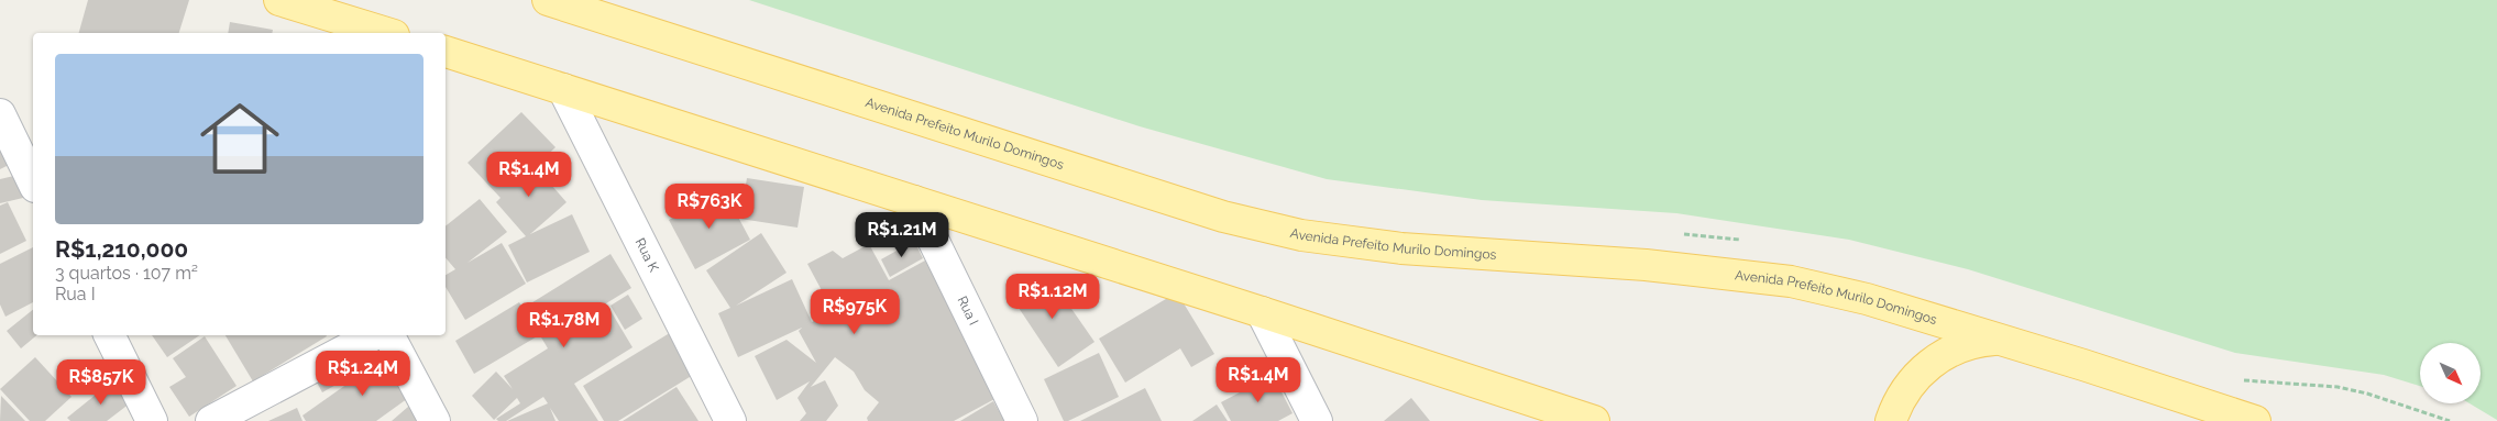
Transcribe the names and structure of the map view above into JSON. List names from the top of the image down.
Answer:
{
  "streets": {
    "main road": ["Avenida Prefeito Murilo Domingos"],
    "street": ["Rua K", "Rua I"]
  },
  "north": "bottom right",
  "page": {
    "list": [
      {
        "name": "R$1,210,000",
        "note": "3 quartos · 107 m² · Rua I"
      }
    ],
    "price": [
      "R$1.4M",
      "R$763K",
      "R$1.21M",
      "R$1.12M",
      "R$975K",
      "R$1.78M",
      "R$1.24M",
      "R$1.4M",
      "R$857K"
    ]
  }
}
